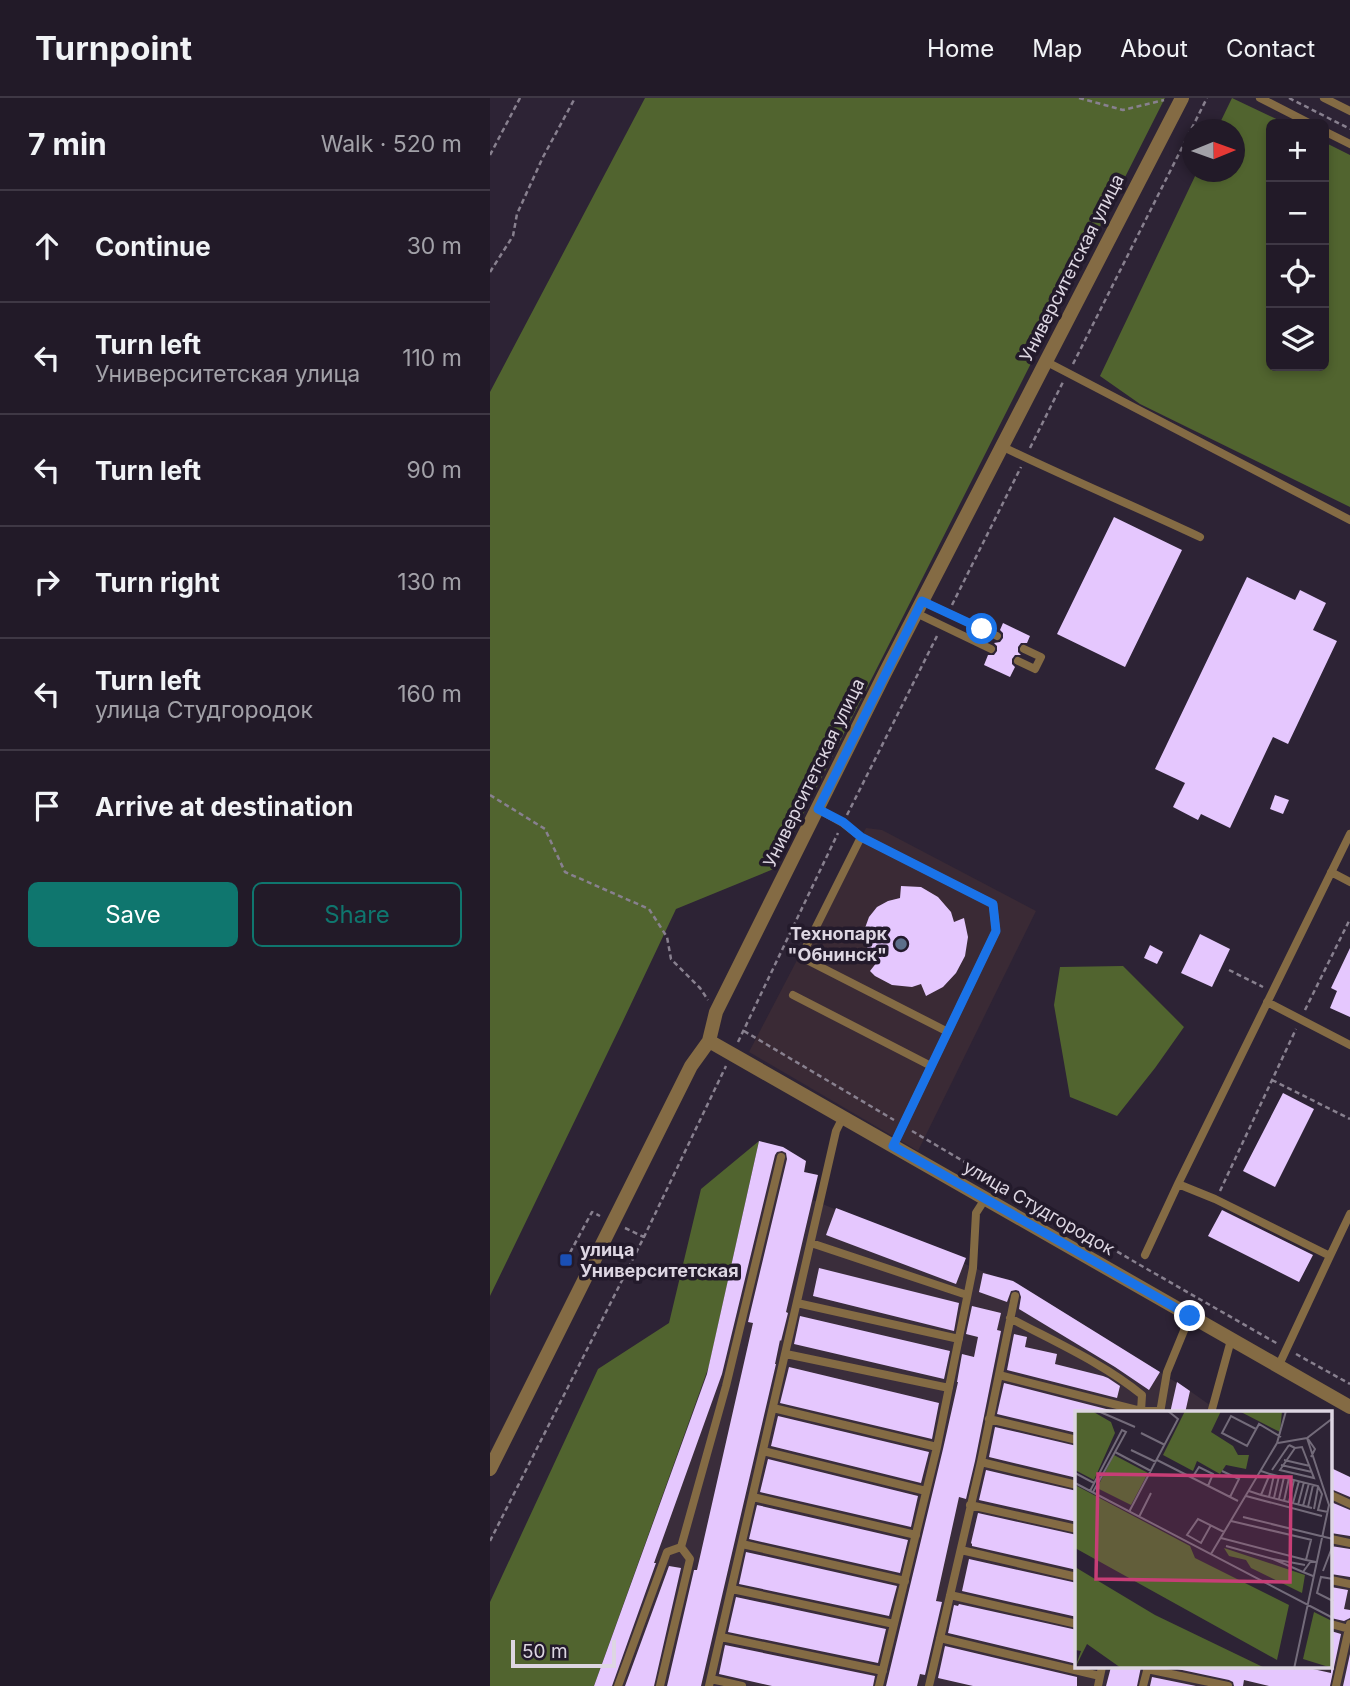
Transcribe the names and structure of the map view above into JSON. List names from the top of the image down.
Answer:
{
  "streets": {
    "street": ["Университетская улица", "улица Студгородок"]
  },
  "crossings": [
    ["Университетская улица", "улица Студгородок"]
  ],
  "places": {
    "other": ["Технопарк \"Обнинск\""],
    "transit": ["улица Университетская"]
  },
  "scale_bar": "50 m",
  "north": "right",
  "page": {
    "header": "Turnpoint",
    "nav": [
      "Home",
      "Map",
      "About",
      "Contact"
    ],
    "heading": ["7 min", "Walk · 520 m"],
    "map_buttons": ["+", "−"],
    "list": [
      ["Continue", "30 m"],
      ["Turn left", "Университетская улица", "110 m"],
      ["Turn left", "90 m"],
      ["Turn right", "130 m"],
      ["Turn left", "улица Студгородок", "160 m"],
      "Arrive at destination"
    ],
    "buttons": ["Save", "Share"],
    "scale": "50 m"
  }
}
